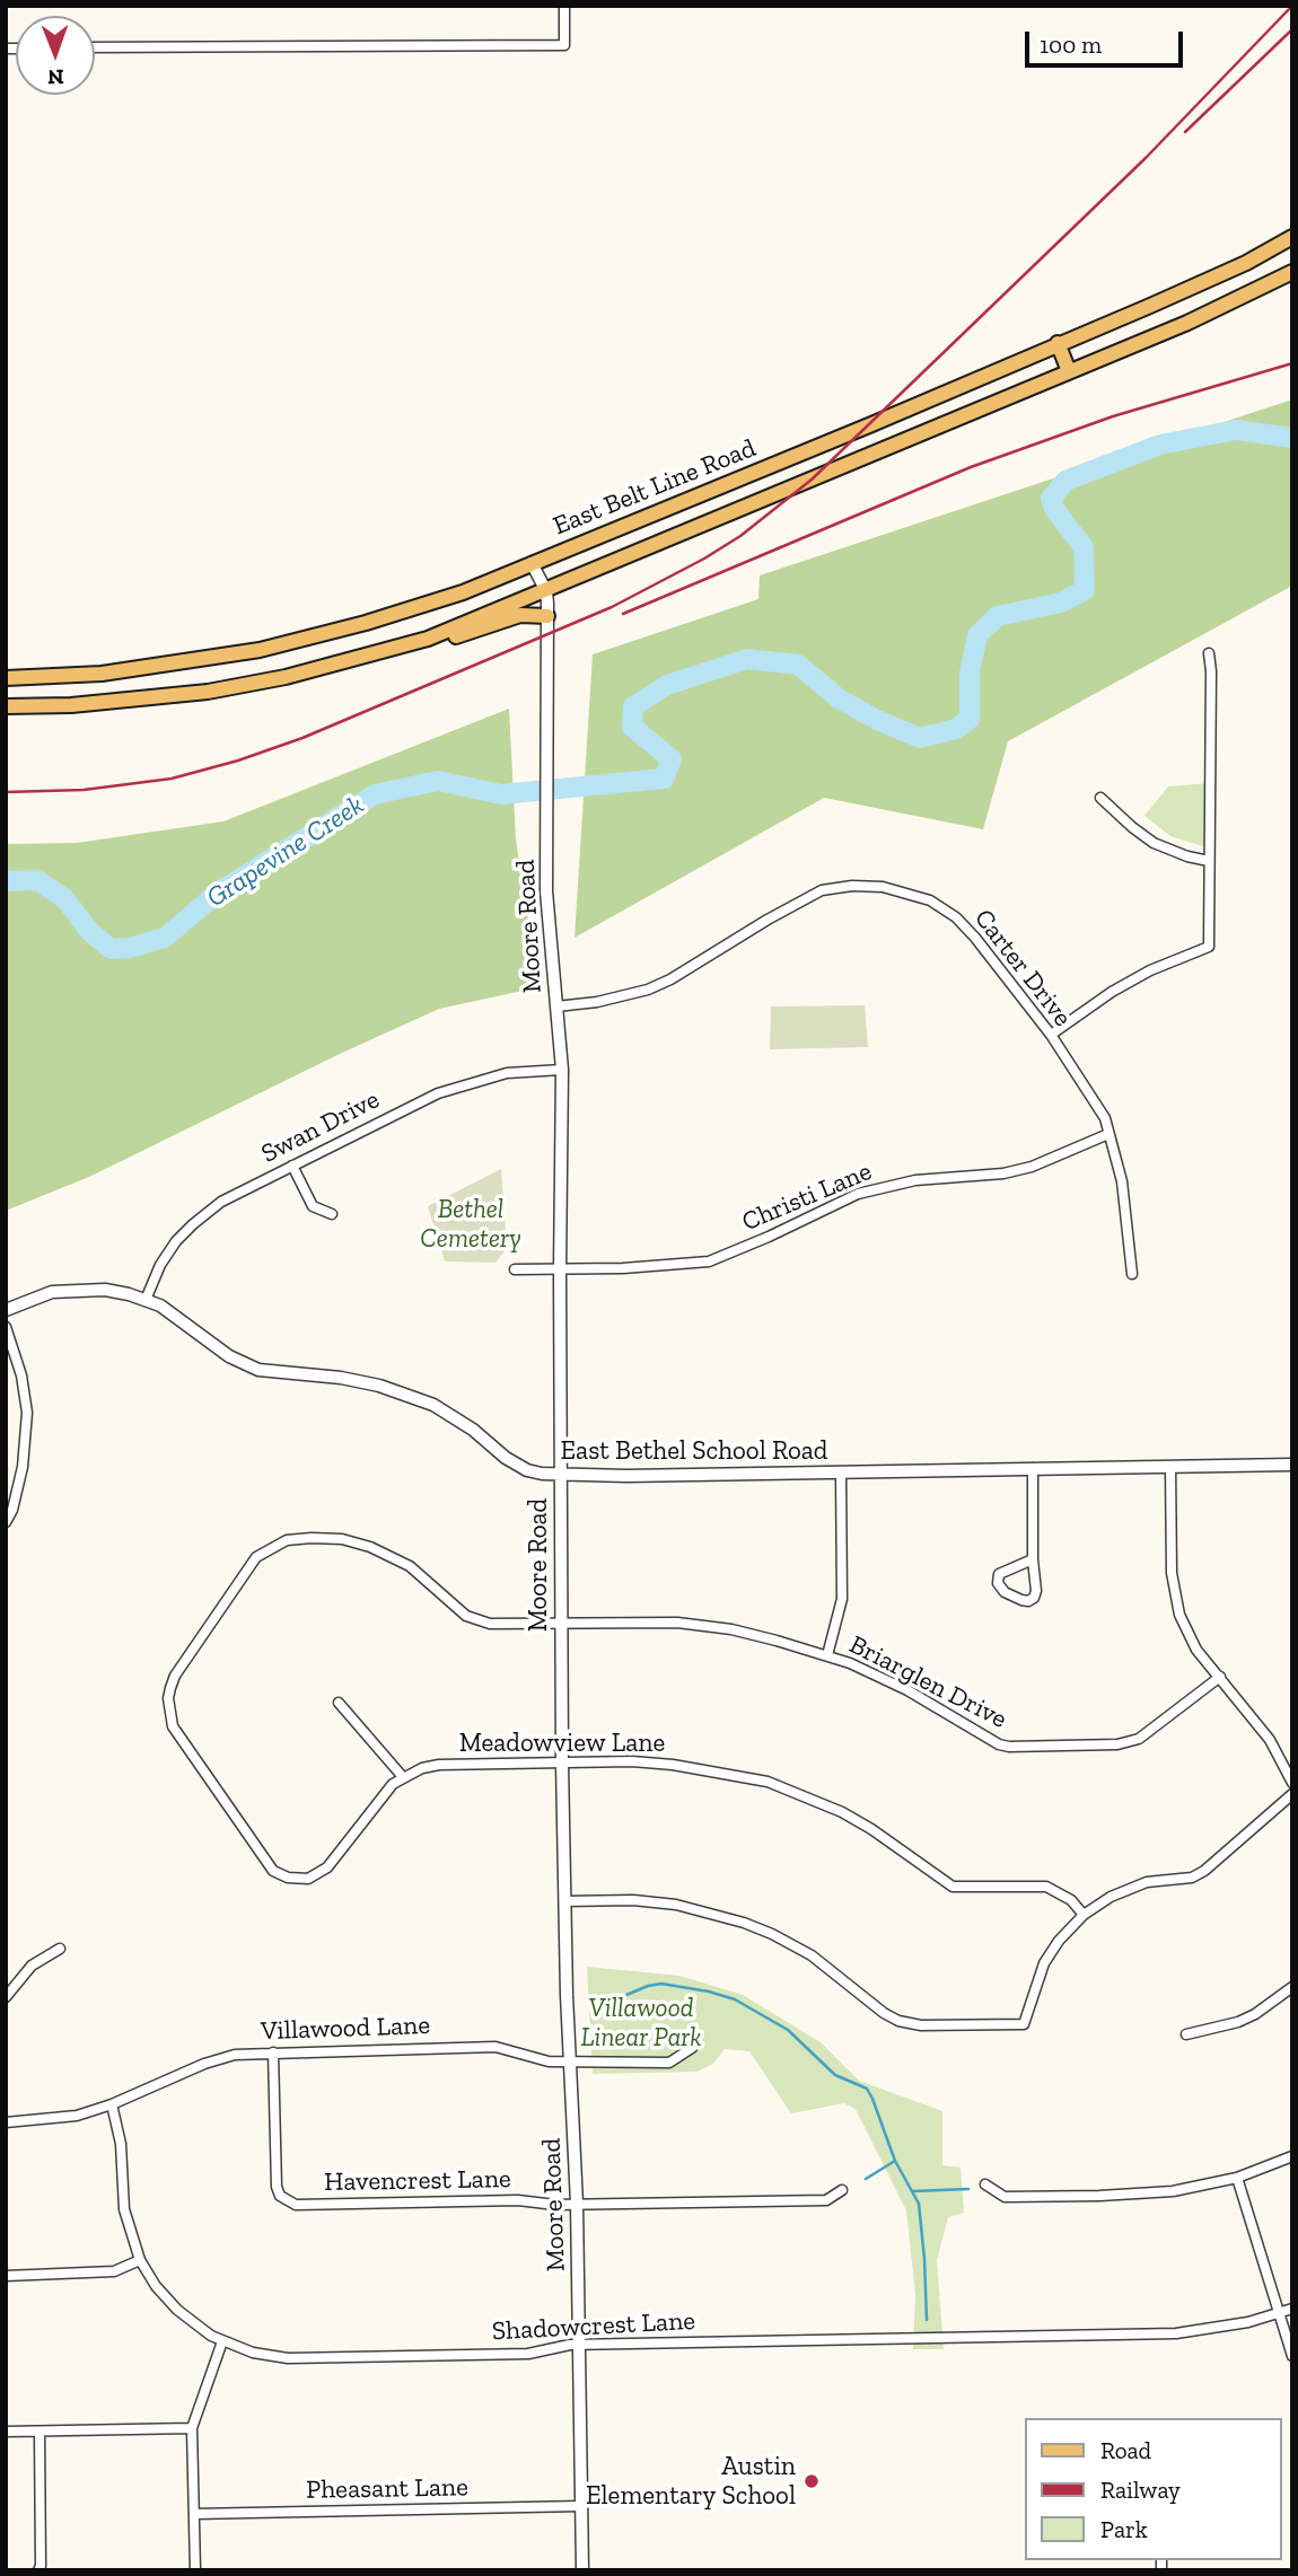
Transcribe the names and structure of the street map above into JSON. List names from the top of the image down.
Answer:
{
  "streets": {
    "main road": ["East Belt Line Road"],
    "street": [
      "Moore Road",
      "Carter Drive",
      "Swan Drive",
      "Christi Lane",
      "East Bethel School Road",
      "Briarglen Drive",
      "Meadowview Lane",
      "Villawood Lane",
      "Havencrest Lane",
      "Shadowcrest Lane",
      "Pheasant Lane"
    ]
  },
  "crossings": [
    ["East Belt Line Road", "Moore Road"],
    ["Moore Road", "Carter Drive"],
    ["Moore Road", "Swan Drive"],
    ["Moore Road", "Christi Lane"],
    ["Moore Road", "East Bethel School Road"],
    ["Moore Road", "Briarglen Drive"],
    ["Moore Road", "Meadowview Lane"],
    ["Moore Road", "Villawood Lane"],
    ["Moore Road", "Havencrest Lane"],
    ["Moore Road", "Shadowcrest Lane"],
    ["Moore Road", "Pheasant Lane"],
    ["Carter Drive", "Christi Lane"],
    ["Swan Drive", "East Bethel School Road"],
    ["Briarglen Drive", "Meadowview Lane"],
    ["Villawood Lane", "Havencrest Lane"],
    ["Villawood Lane", "Shadowcrest Lane"]
  ],
  "water": ["Grapevine Creek"],
  "parks": ["Bethel Cemetery", "Villawood Linear Park"],
  "places": ["Austin Elementary School"],
  "legend": ["Road", "Railway", "Park"],
  "scale_bar": "100 m",
  "north": "bottom"
}
